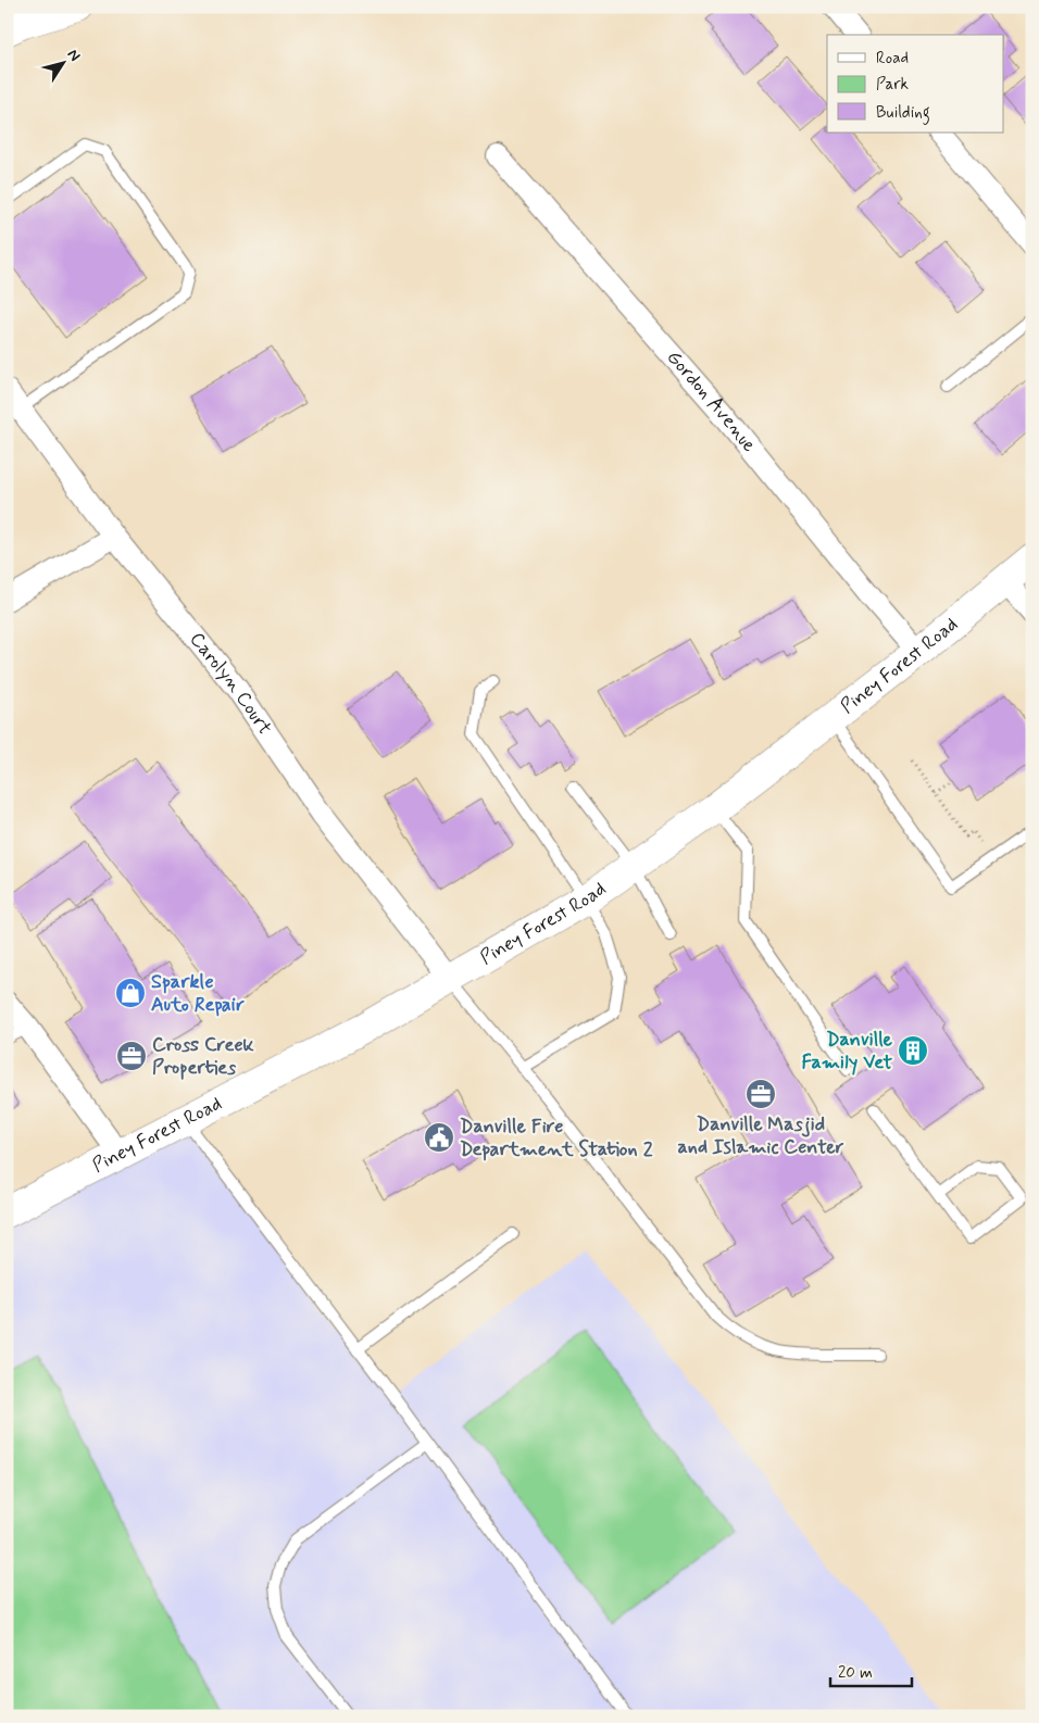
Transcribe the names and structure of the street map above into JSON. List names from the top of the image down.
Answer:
{
  "streets": {
    "main road": ["Piney Forest Road"],
    "street": ["Gordon Avenue", "Carolyn Court"]
  },
  "crossings": [
    ["Gordon Avenue", "Piney Forest Road"],
    ["Piney Forest Road", "Carolyn Court"]
  ],
  "places": {
    "shop": ["Sparkle Auto Repair"],
    "building": ["Danville Family Vet"],
    "office": ["Cross Creek Properties", "Danville Masjid and Islamic Center"],
    "public building": ["Danville Fire Department Station 2"]
  },
  "legend": ["Road", "Park", "Building"],
  "scale_bar": "20 m",
  "north": "top right"
}
